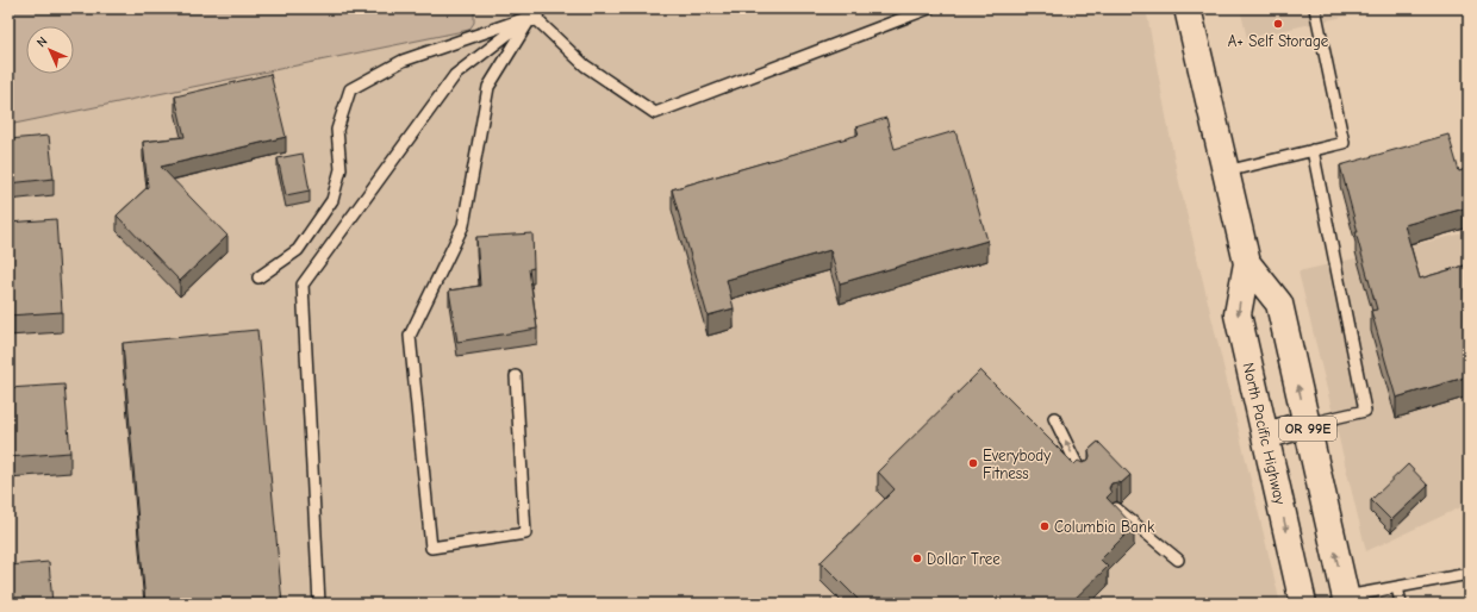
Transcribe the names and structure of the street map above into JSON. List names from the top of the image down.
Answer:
{
  "streets": {
    "main road": ["OR 99E", "North Pacific Highway"]
  },
  "places": [
    "A+ Self Storage",
    "Everybody Fitness",
    "Columbia Bank",
    "Dollar Tree"
  ],
  "north": "top left"
}
